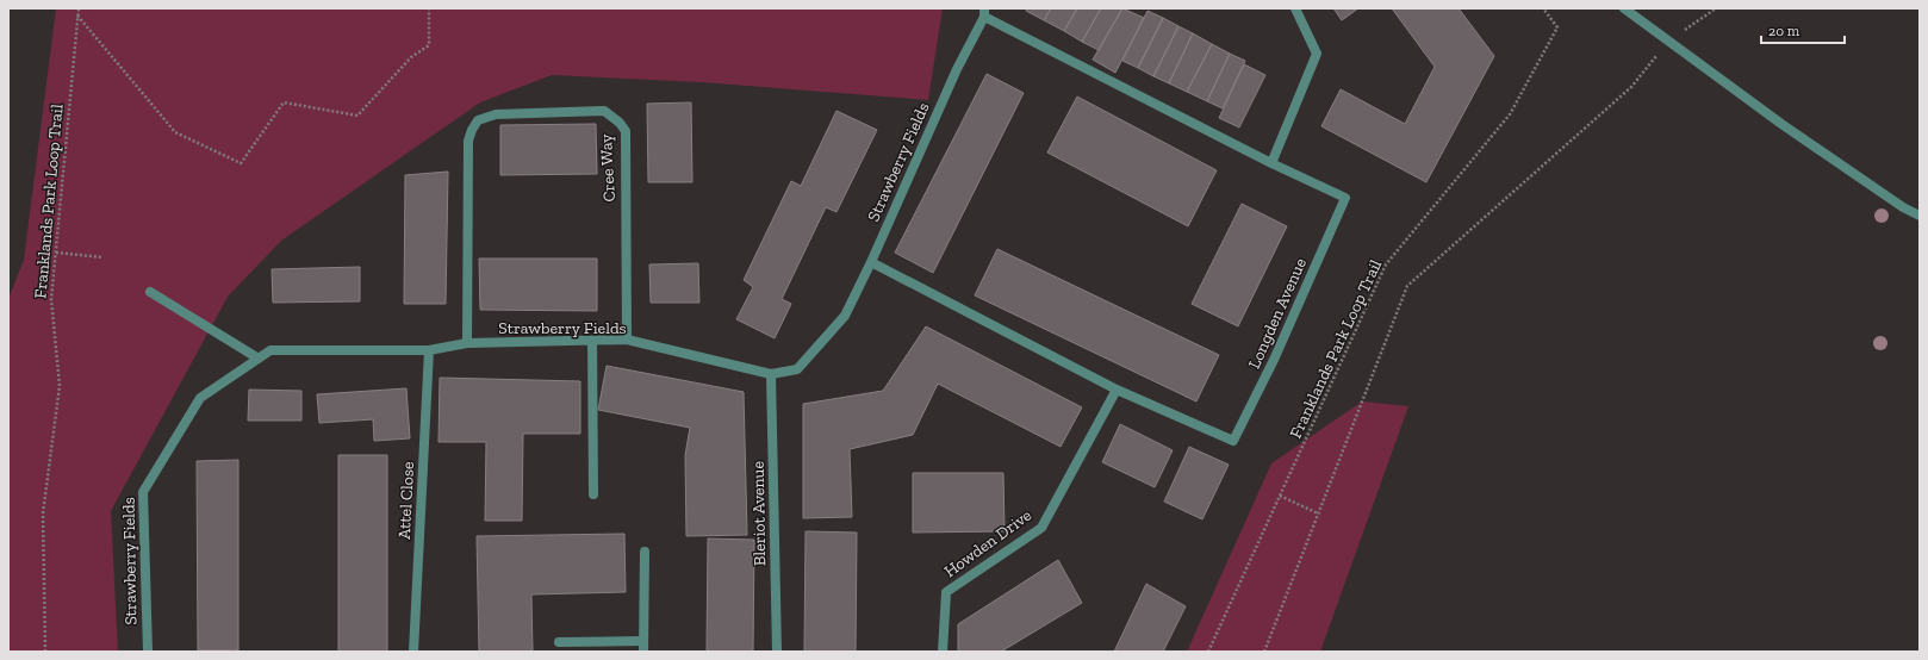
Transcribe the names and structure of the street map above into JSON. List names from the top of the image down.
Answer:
{
  "streets": {
    "street": [
      "Strawberry Fields",
      "Cree Way",
      "Longden Avenue",
      "Attel Close",
      "Bleriot Avenue",
      "Howden Drive"
    ],
    "path": ["Franklands Park Loop Trail"]
  },
  "crossings": [
    ["Strawberry Fields", "Cree Way"],
    ["Strawberry Fields", "Longden Avenue"],
    ["Strawberry Fields", "Attel Close"],
    ["Strawberry Fields", "Bleriot Avenue"],
    ["Longden Avenue", "Howden Drive"]
  ],
  "scale_bar": "20 m"
}
